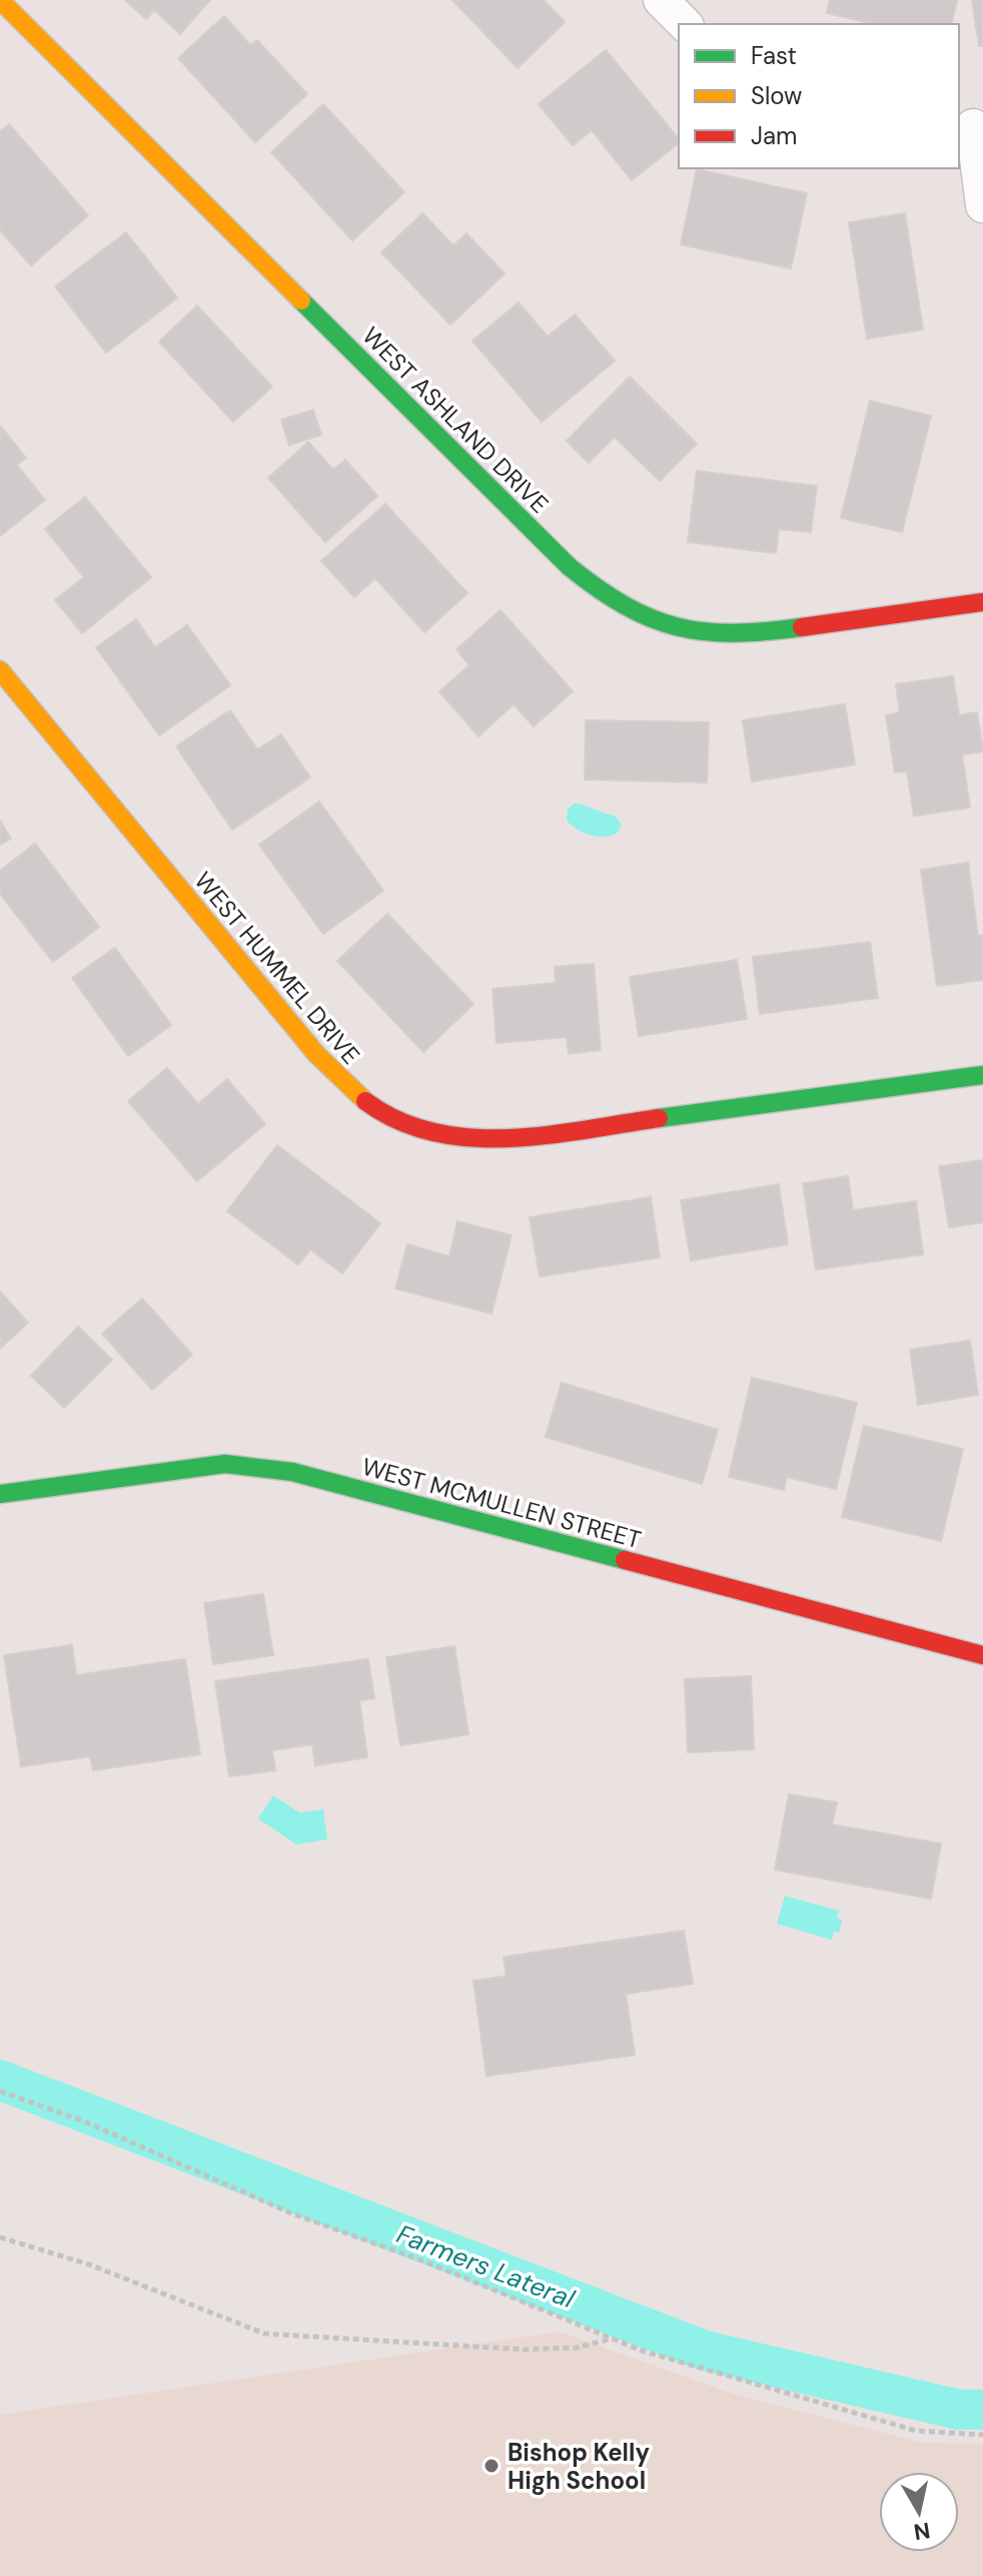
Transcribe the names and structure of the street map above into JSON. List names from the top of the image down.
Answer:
{
  "streets": {
    "street": ["WEST ASHLAND DRIVE", "WEST HUMMEL DRIVE", "WEST MCMULLEN STREET"]
  },
  "water": ["Farmers Lateral"],
  "places": ["Bishop Kelly High School"],
  "legend": ["Fast", "Slow", "Jam"],
  "north": "bottom"
}
